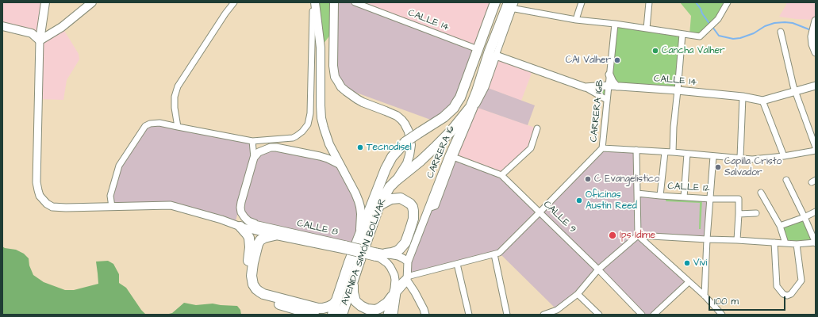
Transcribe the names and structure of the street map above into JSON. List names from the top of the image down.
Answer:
{
  "streets": {
    "main road": ["AVENIDA SIMÓN BOLÍVAR"],
    "street": [
      "CALLE 14",
      "CARRERA 16B",
      "CARRERA 16",
      "CALLE 12",
      "CALLE 9",
      "CALLE 8"
    ]
  },
  "crossings": [
    ["CALLE 14", "CARRERA 16B"],
    ["CALLE 14", "CARRERA 16"],
    ["CALLE 14", "AVENIDA SIMÓN BOLÍVAR"],
    ["CARRERA 16B", "CARRERA 16"],
    ["CARRERA 16B", "CALLE 9"],
    ["CARRERA 16", "CALLE 9"],
    ["CARRERA 16", "CALLE 8"],
    ["CARRERA 16", "AVENIDA SIMÓN BOLÍVAR"]
  ],
  "places": [
    "Cancha Valher",
    "CAI Valher",
    "Tecnodisel",
    "Capilla Cristo Salvador",
    "C Evangelistico",
    "Oficinas Austin Reed",
    "Ips Idime",
    "Vivi"
  ],
  "scale_bar": "100 m"
}
